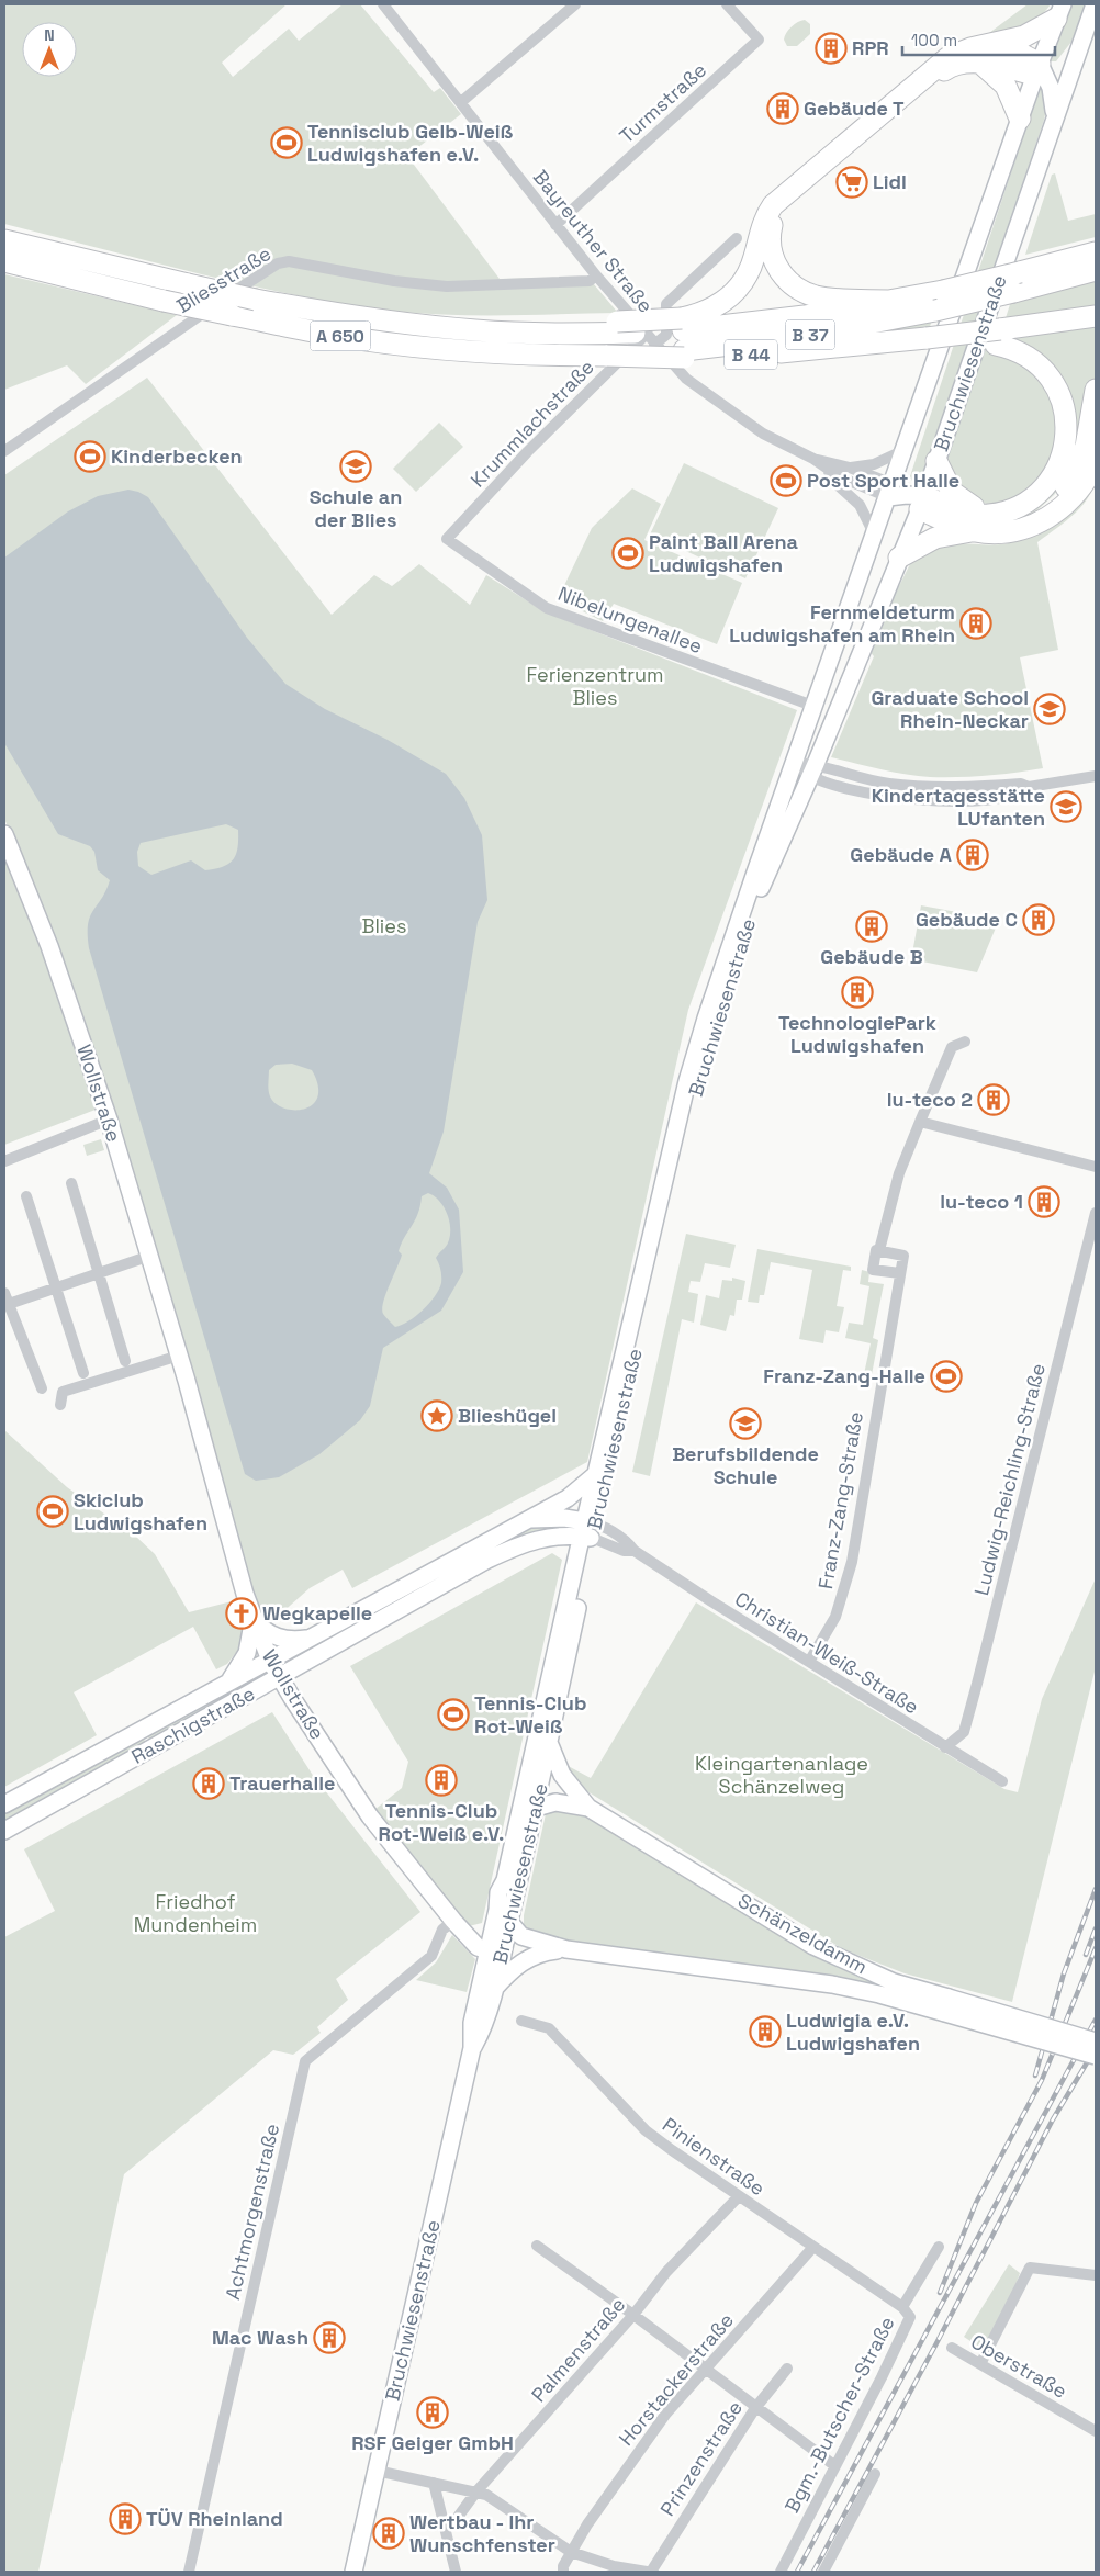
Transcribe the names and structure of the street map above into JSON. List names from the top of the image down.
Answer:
{
  "streets": {
    "highway": ["B 37", "A 650", "B 44"],
    "main road": [
      "Bruchwiesenstraße",
      "Wollstraße",
      "Raschigstraße",
      "Schänzeldamm"
    ],
    "street": [
      "Turmstraße",
      "Bayreuther Straße",
      "Bliesstraße",
      "Krummlachstraße",
      "Nibelungenallee",
      "Ludwig-Reichling-Straße",
      "Franz-Zang-Straße",
      "Christian-Weiß-Straße",
      "Pinienstraße",
      "Achtmorgenstraße",
      "Palmenstraße",
      "Oberstraße",
      "Horstackerstraße",
      "Bgm.-Butscher-Straße",
      "Prinzenstraße"
    ]
  },
  "crossings": [
    ["Turmstraße", "Bayreuther Straße"],
    ["Bayreuther Straße", "Bliesstraße"],
    ["Bayreuther Straße", "B 37"],
    ["Bayreuther Straße", "A 650"],
    ["Bayreuther Straße", "B 44"],
    ["Bayreuther Straße", "Bruchwiesenstraße"],
    ["Bayreuther Straße", "Krummlachstraße"],
    ["B 37", "A 650"],
    ["B 37", "B 44"],
    ["B 37", "Krummlachstraße"],
    ["A 650", "B 44"],
    ["A 650", "Krummlachstraße"],
    ["B 44", "Krummlachstraße"],
    ["Bruchwiesenstraße", "Nibelungenallee"],
    ["Bruchwiesenstraße", "Wollstraße"],
    ["Bruchwiesenstraße", "Christian-Weiß-Straße"],
    ["Bruchwiesenstraße", "Raschigstraße"],
    ["Bruchwiesenstraße", "Schänzeldamm"],
    ["Krummlachstraße", "Nibelungenallee"],
    ["Wollstraße", "Raschigstraße"],
    ["Wollstraße", "Achtmorgenstraße"],
    ["Ludwig-Reichling-Straße", "Christian-Weiß-Straße"],
    ["Franz-Zang-Straße", "Christian-Weiß-Straße"],
    ["Christian-Weiß-Straße", "Raschigstraße"],
    ["Pinienstraße", "Palmenstraße"],
    ["Pinienstraße", "Horstackerstraße"],
    ["Pinienstraße", "Bgm.-Butscher-Straße"]
  ],
  "parks": [
    "Ferienzentrum Blies",
    "Blies",
    "Kleingartenanlage Schänzelweg",
    "Friedhof Mundenheim"
  ],
  "places": {
    "building": [
      "RPR",
      "Gebäude T",
      "Fernmeldeturm Ludwigshafen am Rhein",
      "Gebäude A",
      "Gebäude C",
      "Gebäude B",
      "TechnologiePark Ludwigshafen",
      "lu-teco 2",
      "lu-teco 1",
      "Tennis-Club Rot-Weiß e.V.",
      "Trauerhalle",
      "Ludwigia e.V. Ludwigshafen",
      "Mac Wash",
      "RSF Geiger GmbH",
      "TÜV Rheinland",
      "Wertbau - Ihr Wunschfenster"
    ],
    "sports": [
      "Tennisclub Gelb-Weiß Ludwigshafen e.V.",
      "Kinderbecken",
      "Post Sport Halle",
      "Paint Ball Arena Ludwigshafen",
      "Franz-Zang-Halle",
      "Skiclub Ludwigshafen",
      "Tennis-Club Rot-Weiß"
    ],
    "supermarket": ["Lidl"],
    "school or university": [
      "Schule an der Blies",
      "Graduate School Rhein-Neckar",
      "Kindertagesstätte LUfanten",
      "Berufsbildende Schule"
    ],
    "place": ["Blieshügel"],
    "church": ["Wegkapelle"]
  },
  "scale_bar": "100 m",
  "north": "top"
}
